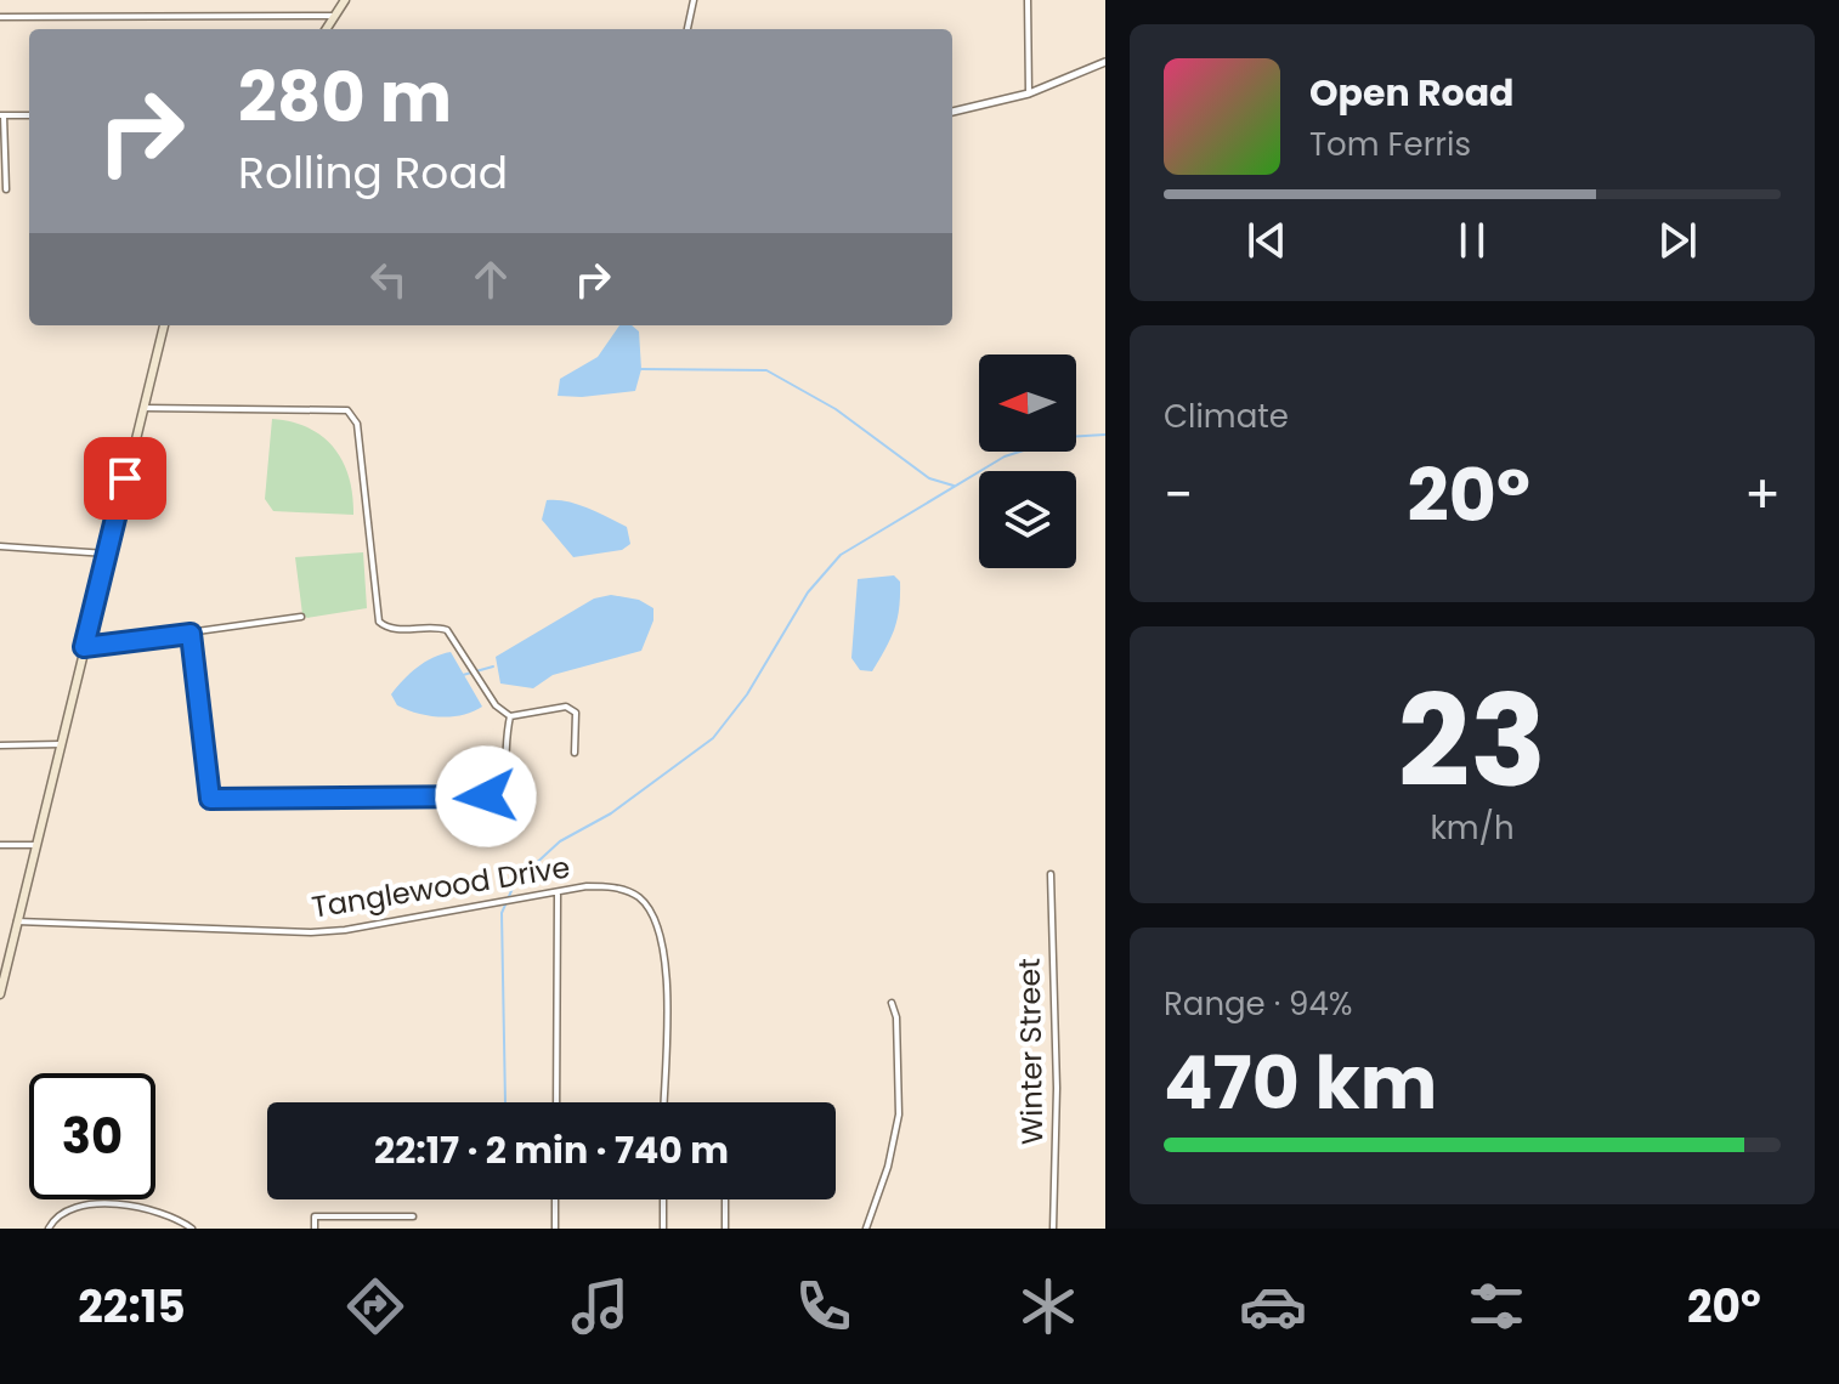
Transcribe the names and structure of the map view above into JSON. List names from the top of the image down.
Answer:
{
  "streets": {
    "street": ["Tanglewood Drive", "Winter Street"]
  },
  "north": "left",
  "page": {
    "turn": ["280 m", "Rolling Road"],
    "song": ["Open Road", "Tom Ferris"],
    "tile": [
      "Climate",
      ["23", "km/h"],
      ["Range · 94%", "470 km"]
    ],
    "heat": ["−", "20°", "+"],
    "limit": "30",
    "trip": "22:17 · 2 min · 740 m",
    "tabs": ["22:15", "20°"]
  }
}
